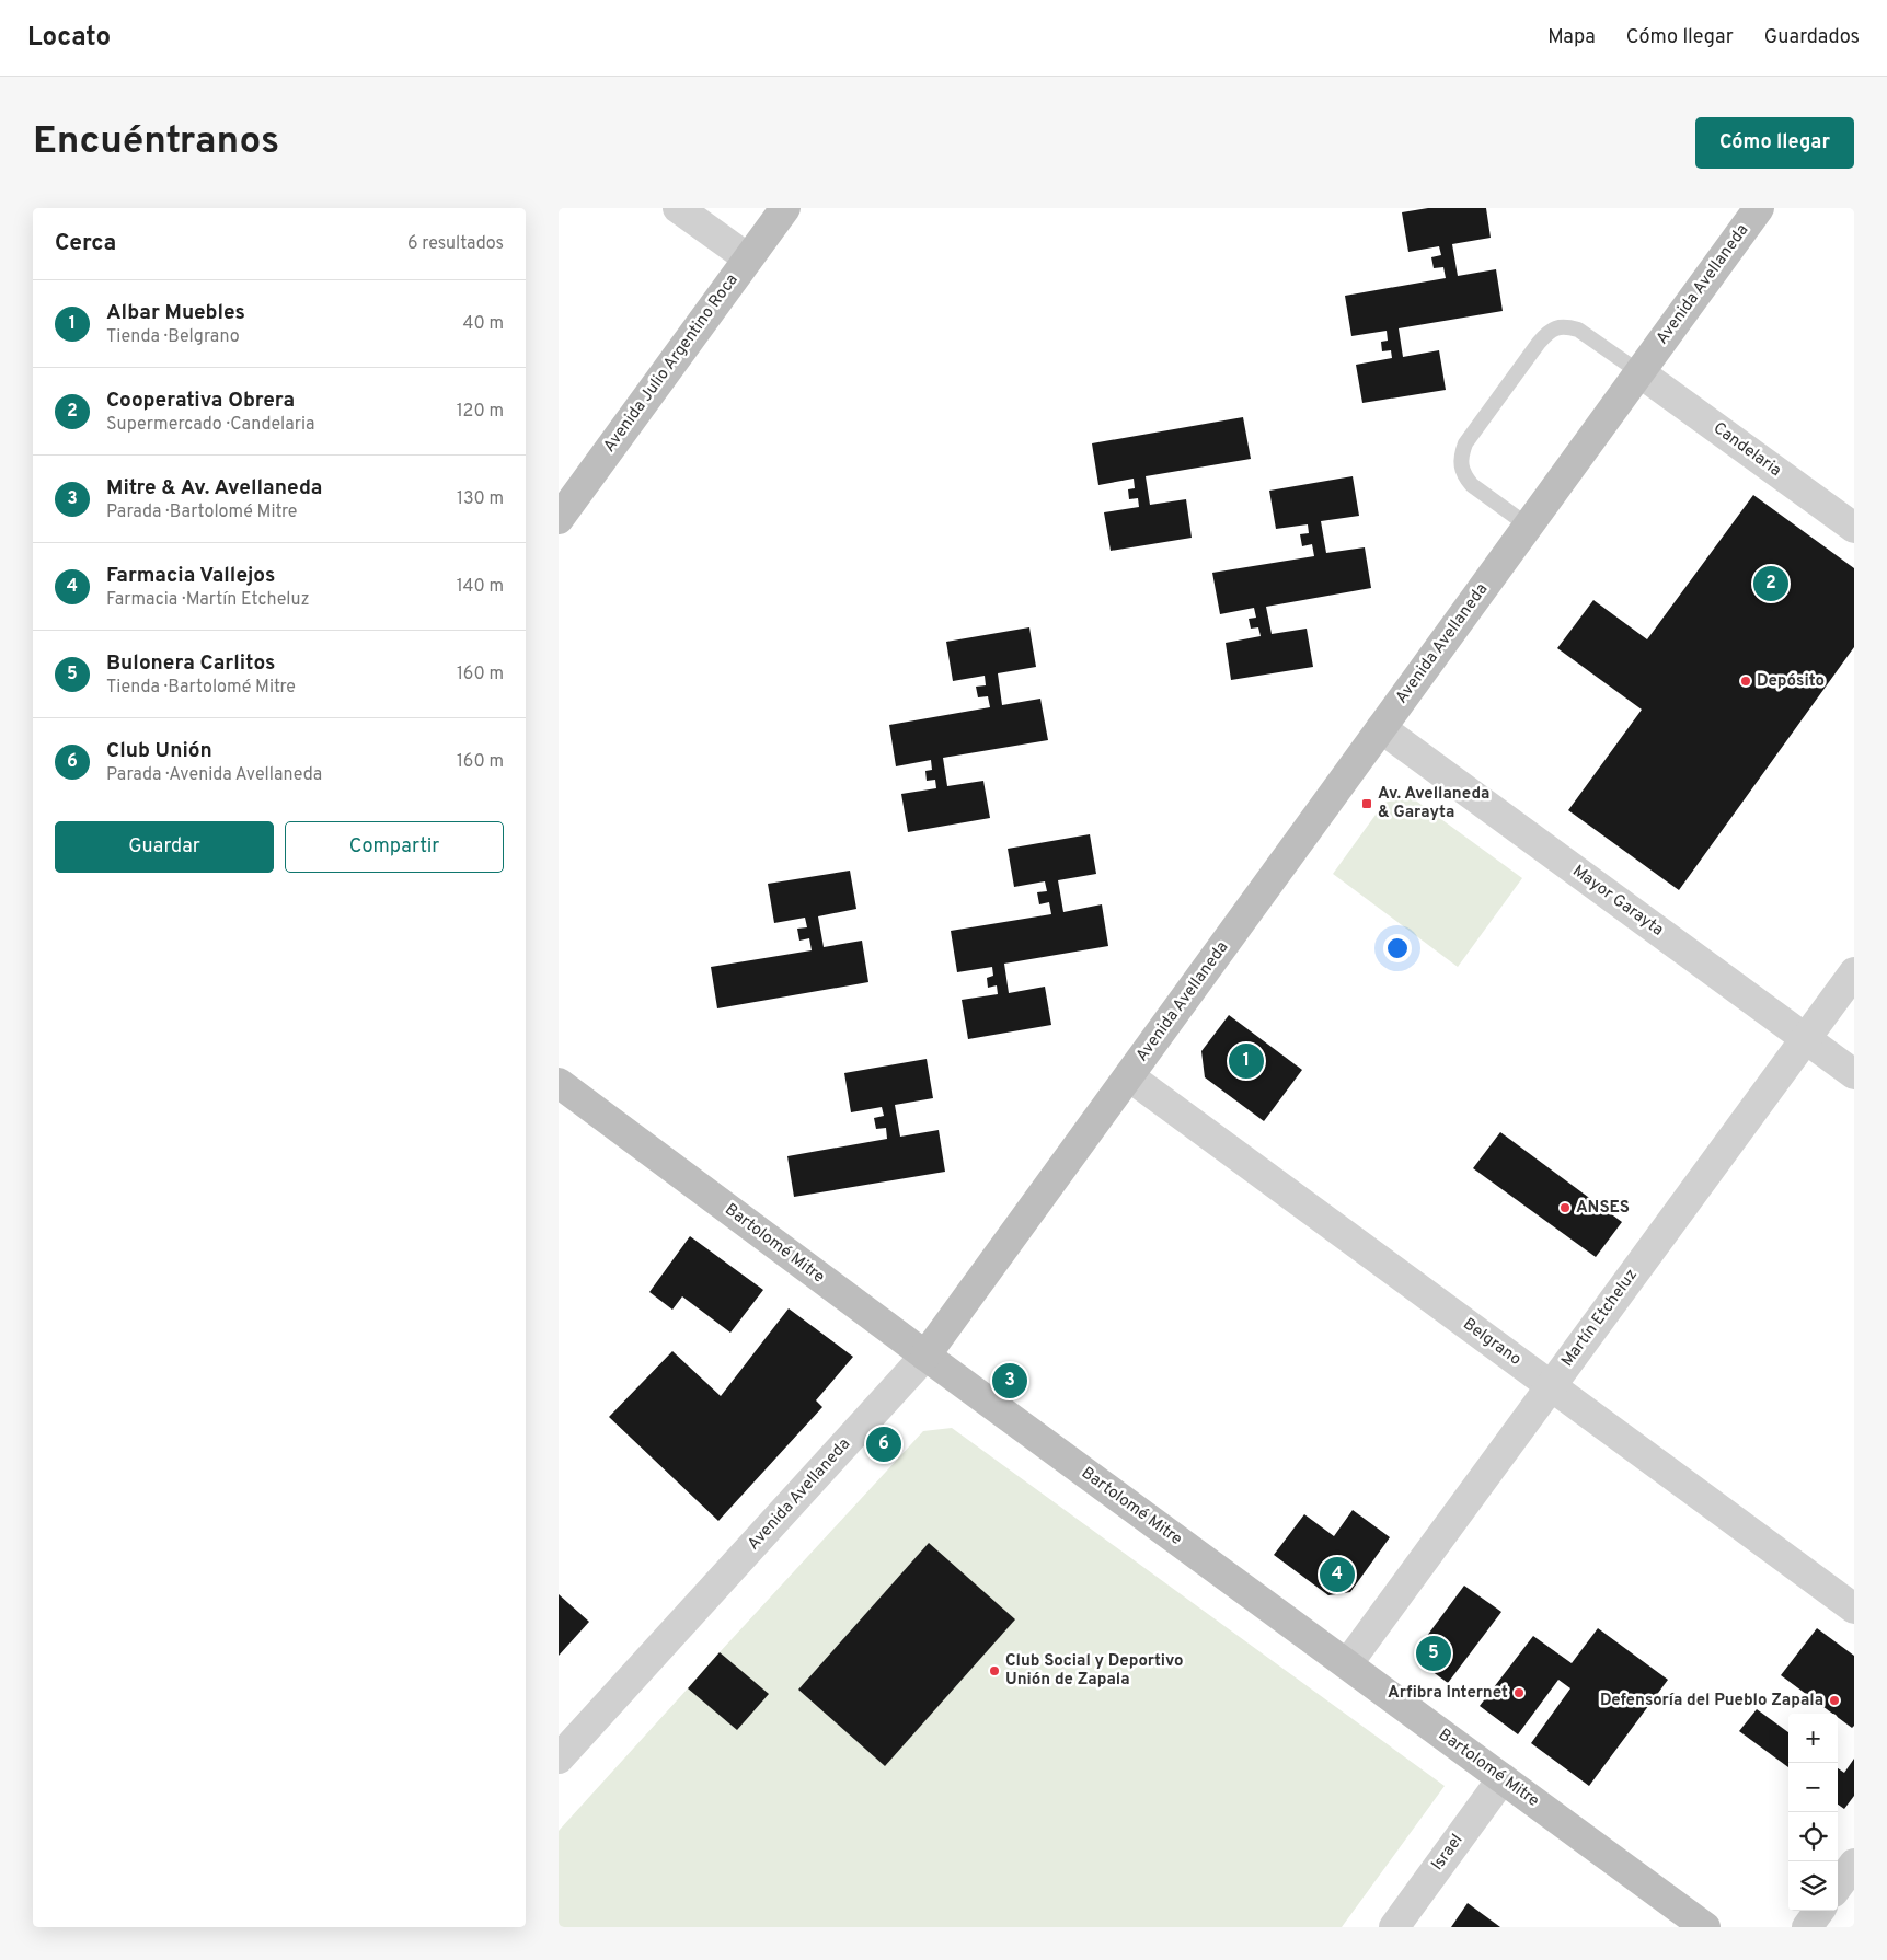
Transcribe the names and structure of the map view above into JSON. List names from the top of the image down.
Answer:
{
  "streets": {
    "main road": ["Avenida Avellaneda", "Avenida Julio Argentino Roca", "Bartolomé Mitre"],
    "street": [
      "Candelaria",
      "Mayor Garayta",
      "Martín Etcheluz",
      "Belgrano",
      "Israel"
    ]
  },
  "crossings": [
    ["Avenida Avellaneda", "Candelaria"],
    ["Avenida Avellaneda", "Mayor Garayta"],
    ["Avenida Avellaneda", "Bartolomé Mitre"],
    ["Avenida Avellaneda", "Belgrano"],
    ["Mayor Garayta", "Martín Etcheluz"],
    ["Bartolomé Mitre", "Martín Etcheluz"],
    ["Bartolomé Mitre", "Israel"],
    ["Martín Etcheluz", "Belgrano"]
  ],
  "places": {
    "other": [
      "Depósito",
      "ANSES",
      "Club Social y Deportivo Unión de Zapala",
      "Arfibra Internet",
      "Defensoría del Pueblo Zapala"
    ],
    "transit": ["Av. Avellaneda & Garayta"]
  },
  "page": {
    "header": "Locato",
    "nav": ["Mapa", "Cómo llegar", "Guardados"],
    "buttons": [
      "Cómo llegar",
      ["Guardar", "Compartir"]
    ],
    "title": "Encuéntranos",
    "heading": ["Cerca", "6 resultados"],
    "list": [
      {
        "mark": "1",
        "name": "Albar Muebles",
        "note": "Tienda · Belgrano",
        "value": "40 m"
      },
      {
        "mark": "2",
        "name": "Cooperativa Obrera",
        "note": "Supermercado · Candelaria",
        "value": "120 m"
      },
      {
        "mark": "3",
        "name": "Mitre & Av. Avellaneda",
        "note": "Parada · Bartolomé Mitre",
        "value": "130 m"
      },
      {
        "mark": "4",
        "name": "Farmacia Vallejos",
        "note": "Farmacia · Martín Etcheluz",
        "value": "140 m"
      },
      {
        "mark": "5",
        "name": "Bulonera Carlitos",
        "note": "Tienda · Bartolomé Mitre",
        "value": "160 m"
      },
      {
        "mark": "6",
        "name": "Club Unión",
        "note": "Parada · Avenida Avellaneda",
        "value": "160 m"
      }
    ],
    "pins": [
      "2",
      "1",
      "3",
      "6",
      "4",
      "5"
    ],
    "map_buttons": ["+", "−"]
  }
}
